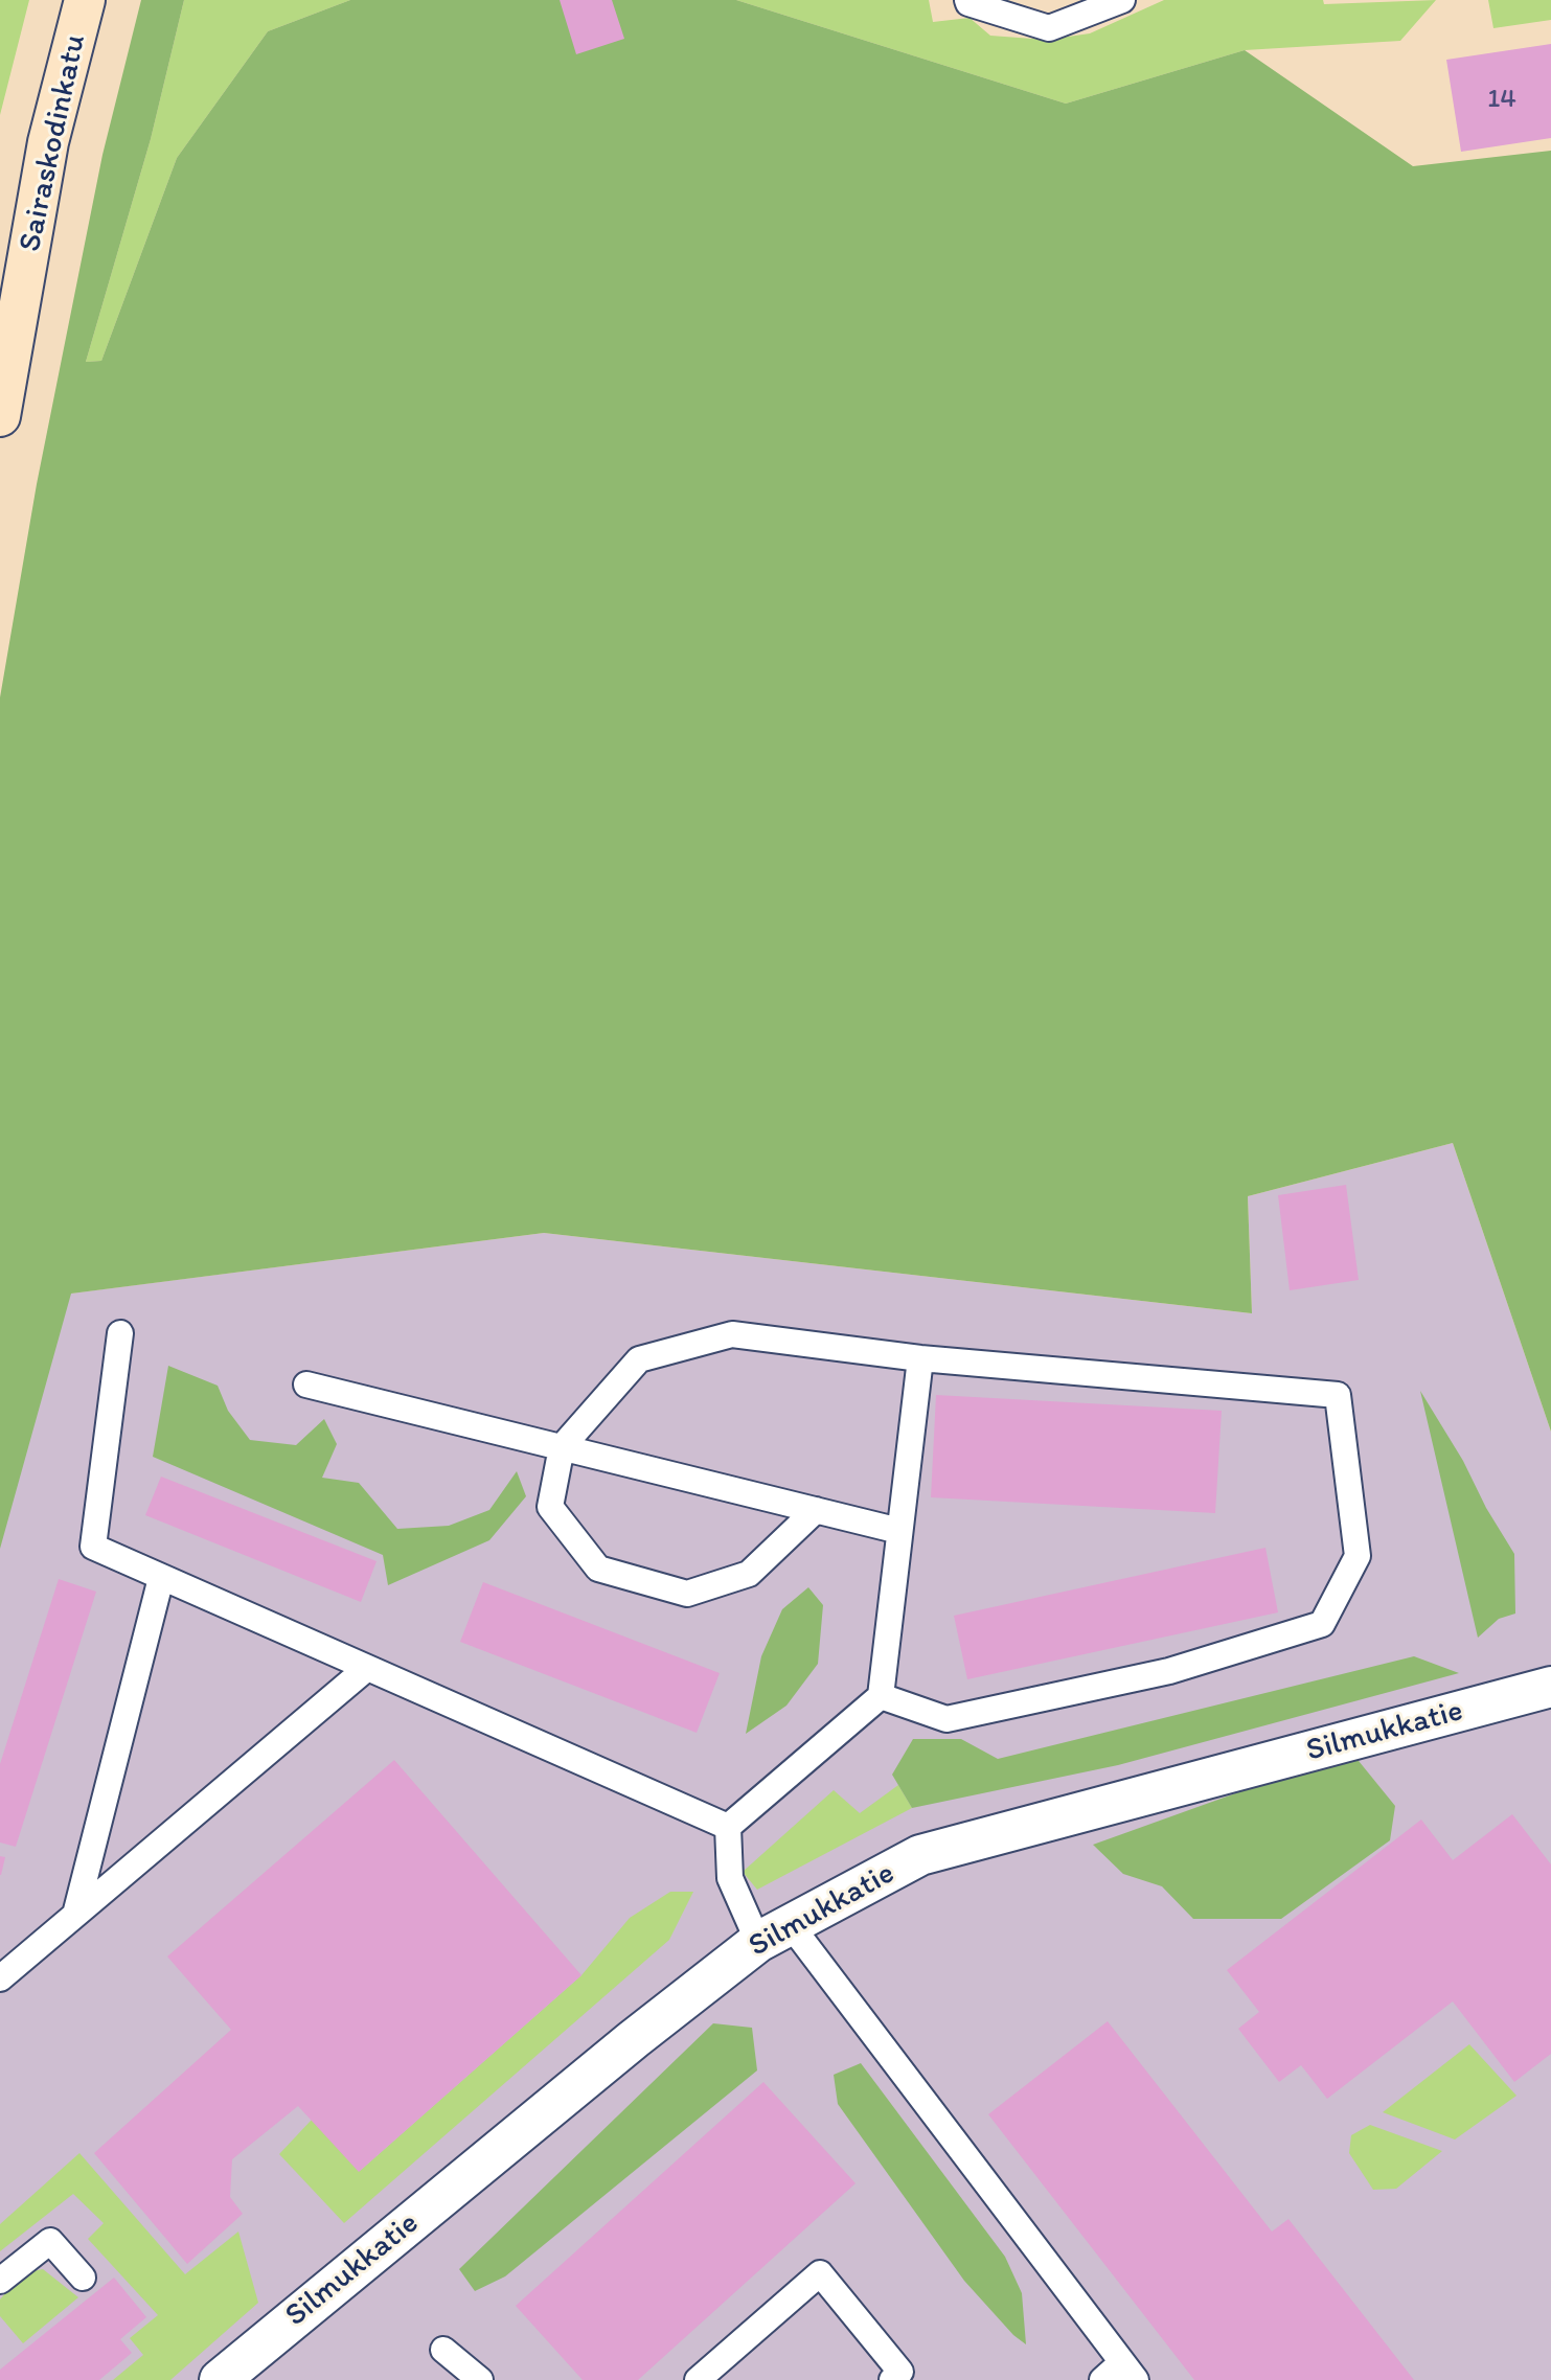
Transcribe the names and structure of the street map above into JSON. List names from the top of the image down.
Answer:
{
  "streets": {
    "main road": ["Sairaskodinkatu"],
    "street": ["Silmukkatie"]
  },
  "house_numbers": ["14"]
}
